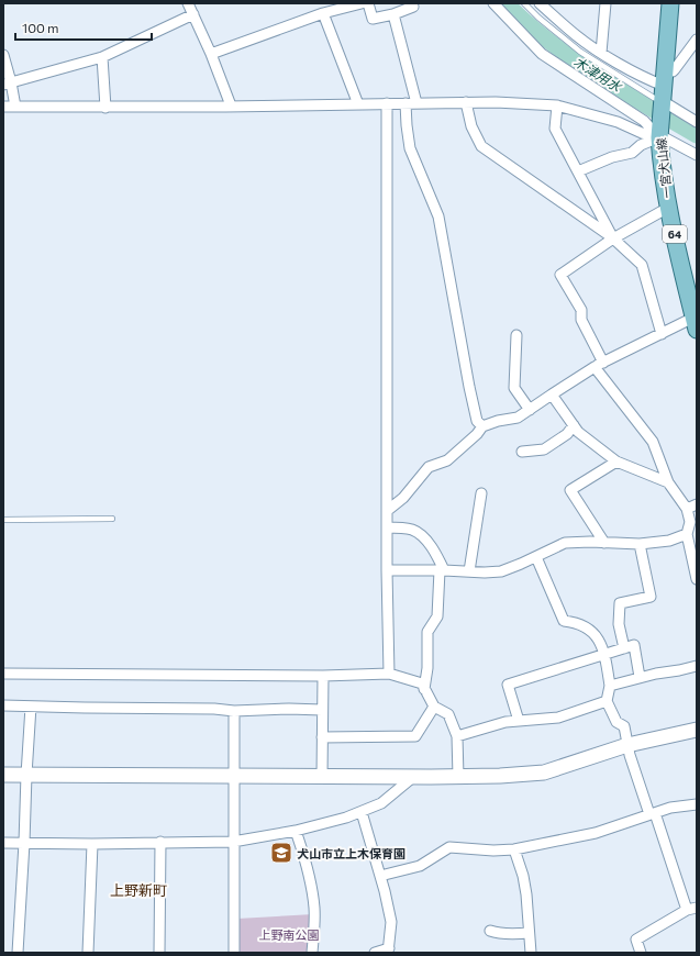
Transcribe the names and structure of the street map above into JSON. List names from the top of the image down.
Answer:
{
  "streets": {
    "main road": ["一宮犬山線", "64"]
  },
  "districts": ["上野新町"],
  "water": ["木津用水"],
  "parks": ["上野南公園"],
  "places": {
    "school or university": ["犬山市立上木保育園"]
  },
  "scale_bar": "100 m"
}
